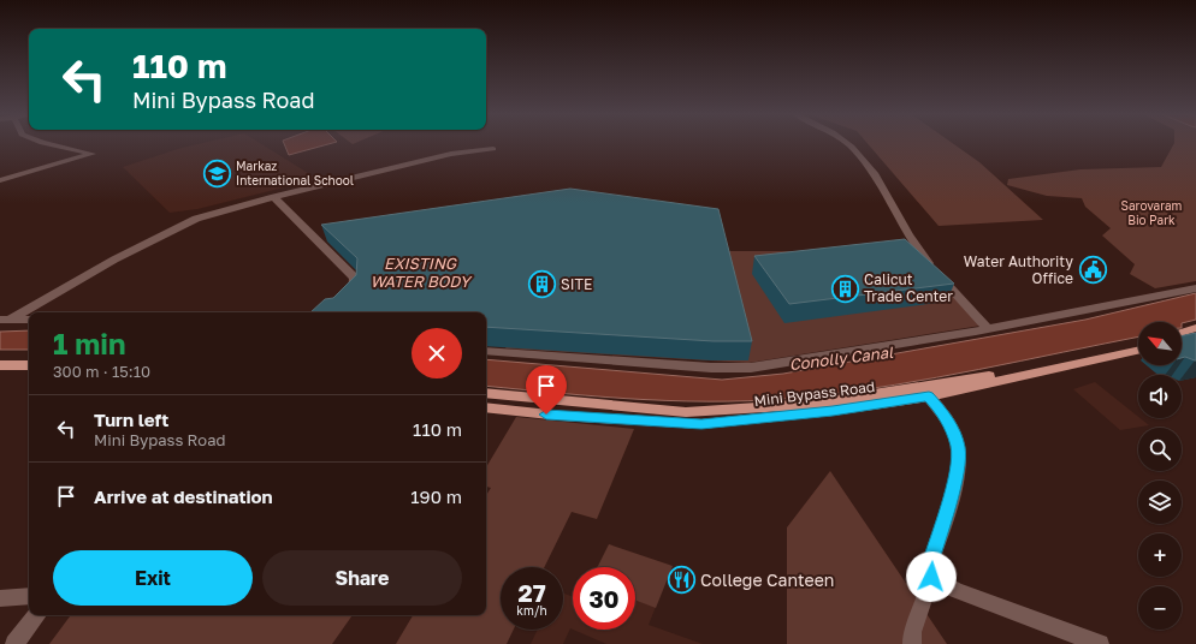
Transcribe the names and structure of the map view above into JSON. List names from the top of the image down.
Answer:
{
  "streets": {
    "main road": ["Mini Bypass Road"]
  },
  "water": ["EXISTING WATER BODY", "Conolly Canal"],
  "parks": ["Sarovaram Bio Park"],
  "places": {
    "school or university": ["Markaz International School"],
    "public building": ["Water Authority Office"],
    "building": ["SITE", "Calicut Trade Center"],
    "restaurant": ["College Canteen"]
  },
  "north": "top left",
  "page": {
    "turn": ["110 m", "Mini Bypass Road"],
    "heading": ["1 min", "300 m · 15:10"],
    "map_buttons": ["+", "−"],
    "list": [
      {
        "name": "Turn left",
        "note": "Mini Bypass Road",
        "value": "110 m"
      },
      {
        "name": "Arrive at destination",
        "value": "190 m"
      }
    ],
    "buttons": ["Exit", "Share"],
    "speed": "27 km/h",
    "limit": "30"
  }
}
